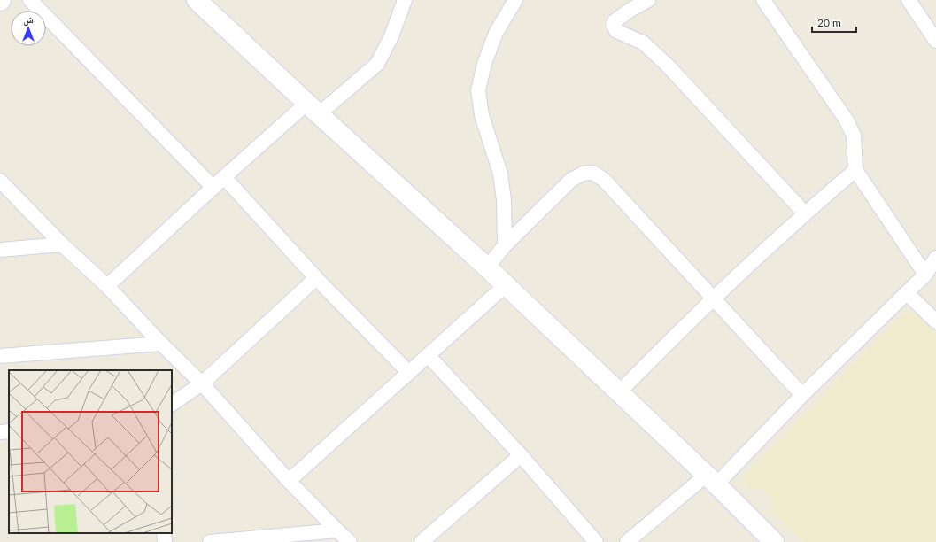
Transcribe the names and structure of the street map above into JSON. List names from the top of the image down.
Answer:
{
  "scale_bar": "20 m",
  "north": "top"
}
